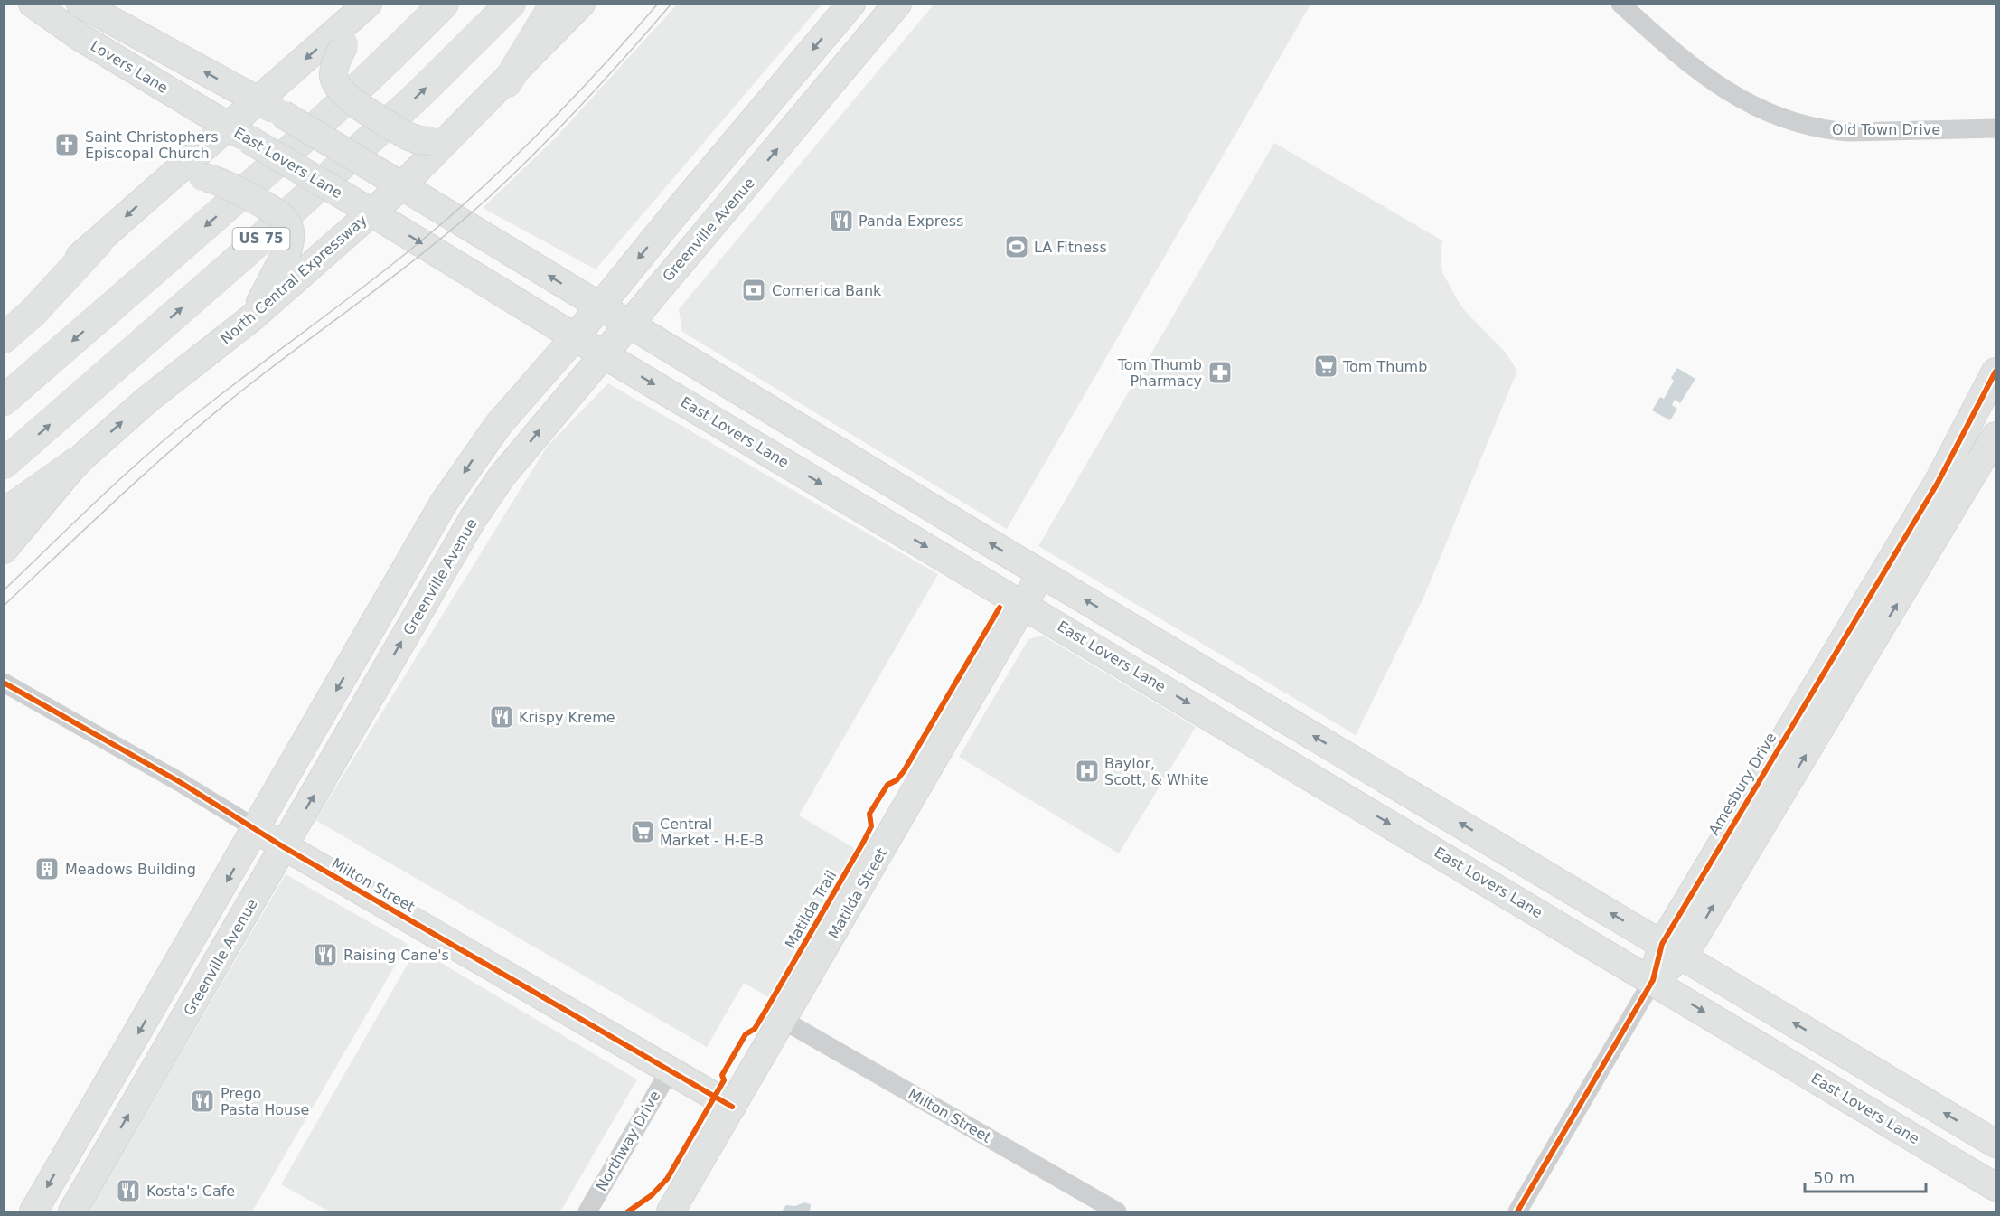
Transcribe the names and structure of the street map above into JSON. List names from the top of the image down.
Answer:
{
  "streets": {
    "highway": ["US 75"],
    "main road": [
      "Lovers Lane",
      "East Lovers Lane",
      "Greenville Avenue",
      "North Central Expressway",
      "Amesbury Drive",
      "Milton Street",
      "Matilda Street"
    ],
    "street": ["Old Town Drive", "Northway Drive"],
    "cycle path": ["Matilda Trail"]
  },
  "crossings": [
    ["Lovers Lane", "East Lovers Lane"],
    ["East Lovers Lane", "Greenville Avenue"],
    ["East Lovers Lane", "North Central Expressway"],
    ["East Lovers Lane", "Amesbury Drive"],
    ["East Lovers Lane", "Matilda Street"],
    ["Greenville Avenue", "Milton Street"],
    ["Milton Street", "Matilda Street"],
    ["Milton Street", "Northway Drive"]
  ],
  "places": {
    "church": ["Saint Christophers Episcopal Church"],
    "restaurant": [
      "Panda Express",
      "Krispy Kreme",
      "Raising Cane's",
      "Prego Pasta House",
      "Kosta's Cafe"
    ],
    "sports": ["LA Fitness"],
    "bank": ["Comerica Bank"],
    "supermarket": ["Tom Thumb", "Central Market - H-E-B"],
    "pharmacy": ["Tom Thumb Pharmacy"],
    "hospital": ["Baylor, Scott, & White"],
    "building": ["Meadows Building"]
  },
  "scale_bar": "50 m"
}
